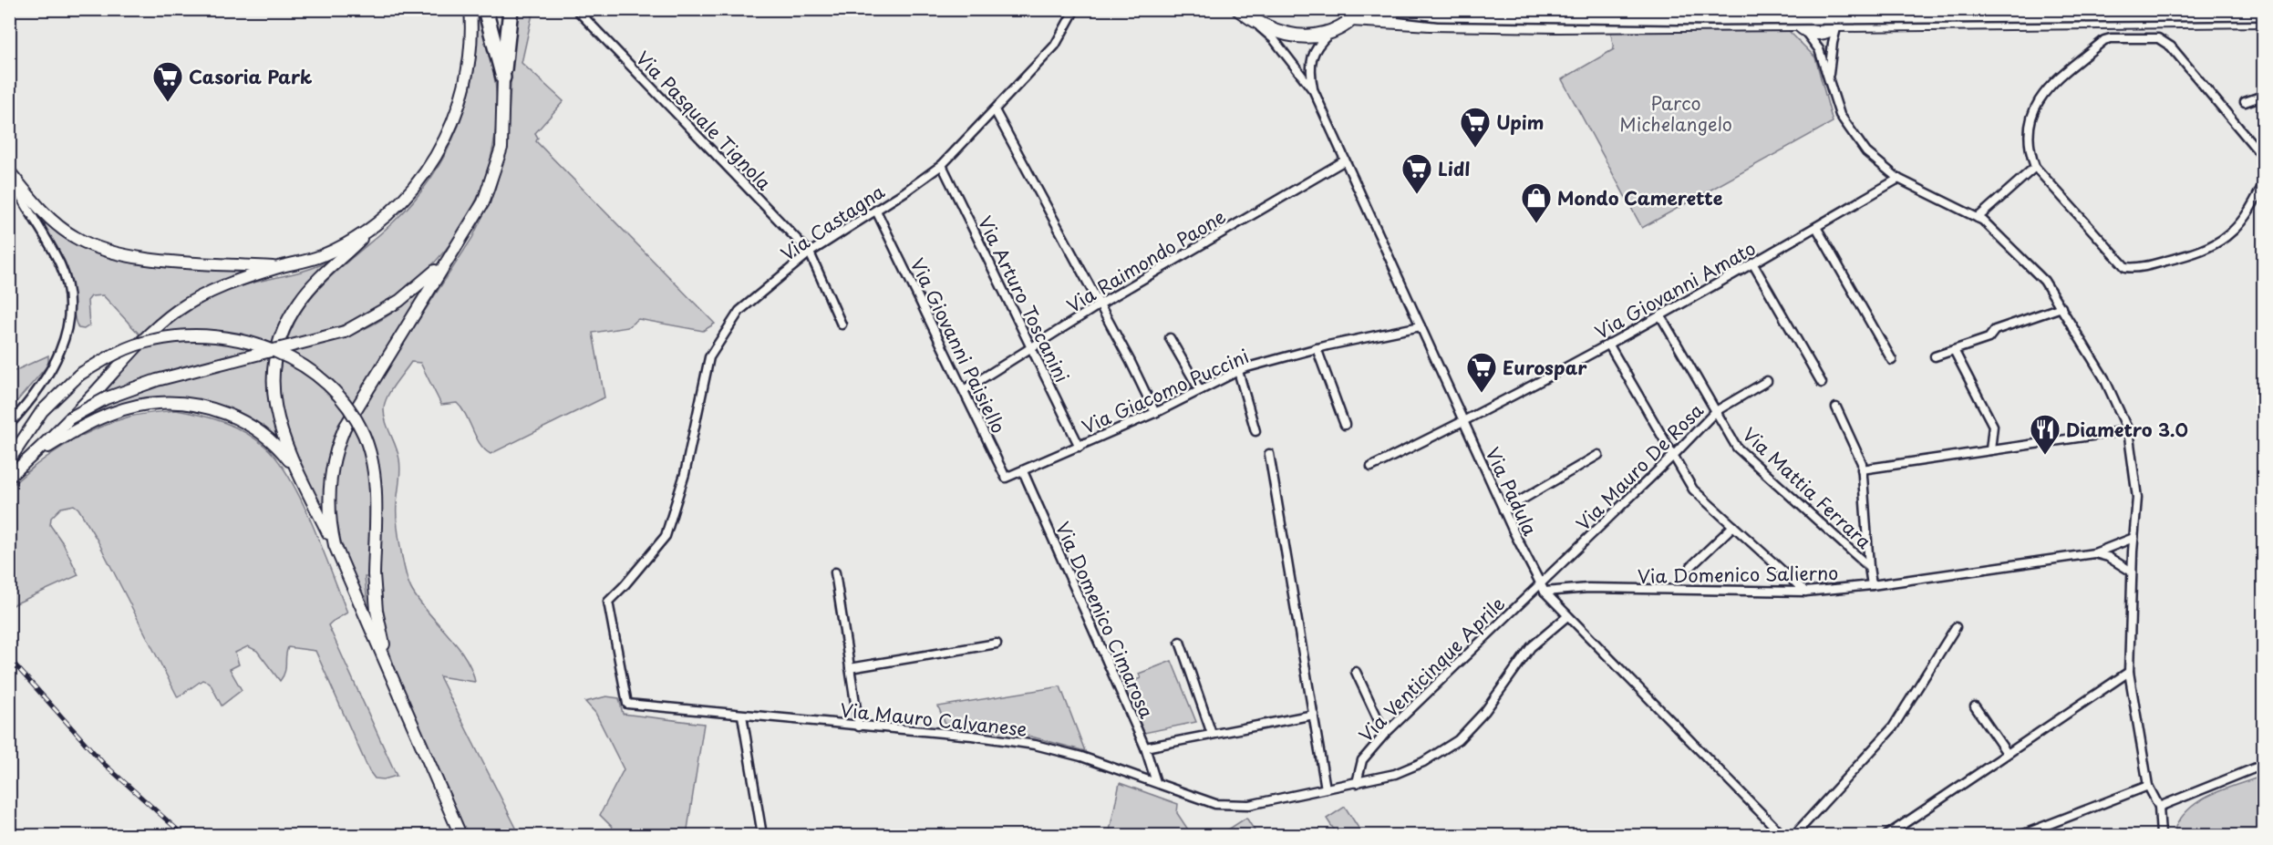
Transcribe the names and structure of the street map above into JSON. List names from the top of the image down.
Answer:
{
  "streets": {
    "street": [
      "Via Pasquale Tignola",
      "Via Castagna",
      "Via Raimondo Paone",
      "Via Giovanni Amato",
      "Via Arturo Toscanini",
      "Via Giovanni Paisiello",
      "Via Giacomo Puccini",
      "Via Mauro De Rosa",
      "Via Mattia Ferrara",
      "Via Padula",
      "Via Domenico Salierno",
      "Via Domenico Cimarosa",
      "Via Venticinque Aprile",
      "Via Mauro Calvanese"
    ]
  },
  "crossings": [
    ["Via Pasquale Tignola", "Via Castagna"],
    ["Via Castagna", "Via Arturo Toscanini"],
    ["Via Castagna", "Via Giovanni Paisiello"],
    ["Via Castagna", "Via Mauro Calvanese"],
    ["Via Raimondo Paone", "Via Arturo Toscanini"],
    ["Via Raimondo Paone", "Via Giovanni Paisiello"],
    ["Via Raimondo Paone", "Via Padula"],
    ["Via Giovanni Amato", "Via Mattia Ferrara"],
    ["Via Giovanni Amato", "Via Padula"],
    ["Via Arturo Toscanini", "Via Giacomo Puccini"],
    ["Via Giovanni Paisiello", "Via Giacomo Puccini"],
    ["Via Giovanni Paisiello", "Via Domenico Cimarosa"],
    ["Via Giacomo Puccini", "Via Padula"],
    ["Via Giacomo Puccini", "Via Domenico Cimarosa"],
    ["Via Mauro De Rosa", "Via Mattia Ferrara"],
    ["Via Mauro De Rosa", "Via Padula"],
    ["Via Mauro De Rosa", "Via Domenico Salierno"],
    ["Via Mauro De Rosa", "Via Venticinque Aprile"],
    ["Via Mattia Ferrara", "Via Domenico Salierno"],
    ["Via Padula", "Via Domenico Salierno"],
    ["Via Padula", "Via Venticinque Aprile"],
    ["Via Padula", "Via Mauro Calvanese"],
    ["Via Domenico Salierno", "Via Venticinque Aprile"],
    ["Via Domenico Cimarosa", "Via Mauro Calvanese"],
    ["Via Venticinque Aprile", "Via Mauro Calvanese"]
  ],
  "parks": ["Parco Michelangelo"],
  "places": {
    "supermarket": [
      "Casoria Park",
      "Upim",
      "Lidl",
      "Eurospar"
    ],
    "shop": ["Mondo Camerette"],
    "restaurant": ["Diametro 3.0"]
  }
}
